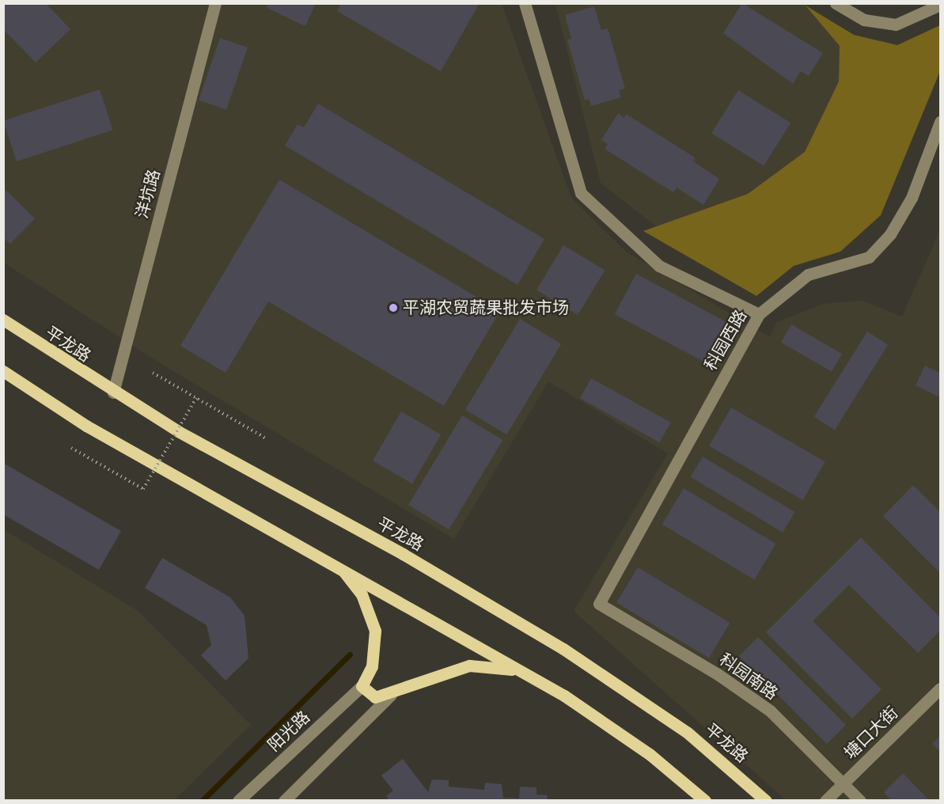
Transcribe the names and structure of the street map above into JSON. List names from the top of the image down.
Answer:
{
  "streets": {
    "main road": ["平龙路"],
    "street": [
      "洋坑路",
      "科园西路",
      "科园南路",
      "阳光路",
      "塘口大街"
    ]
  },
  "crossings": [
    ["洋坑路", "平龙路"],
    ["科园西路", "科园南路"],
    ["科园南路", "塘口大街"]
  ],
  "places": ["平湖农贸蔬果批发市场"]
}
